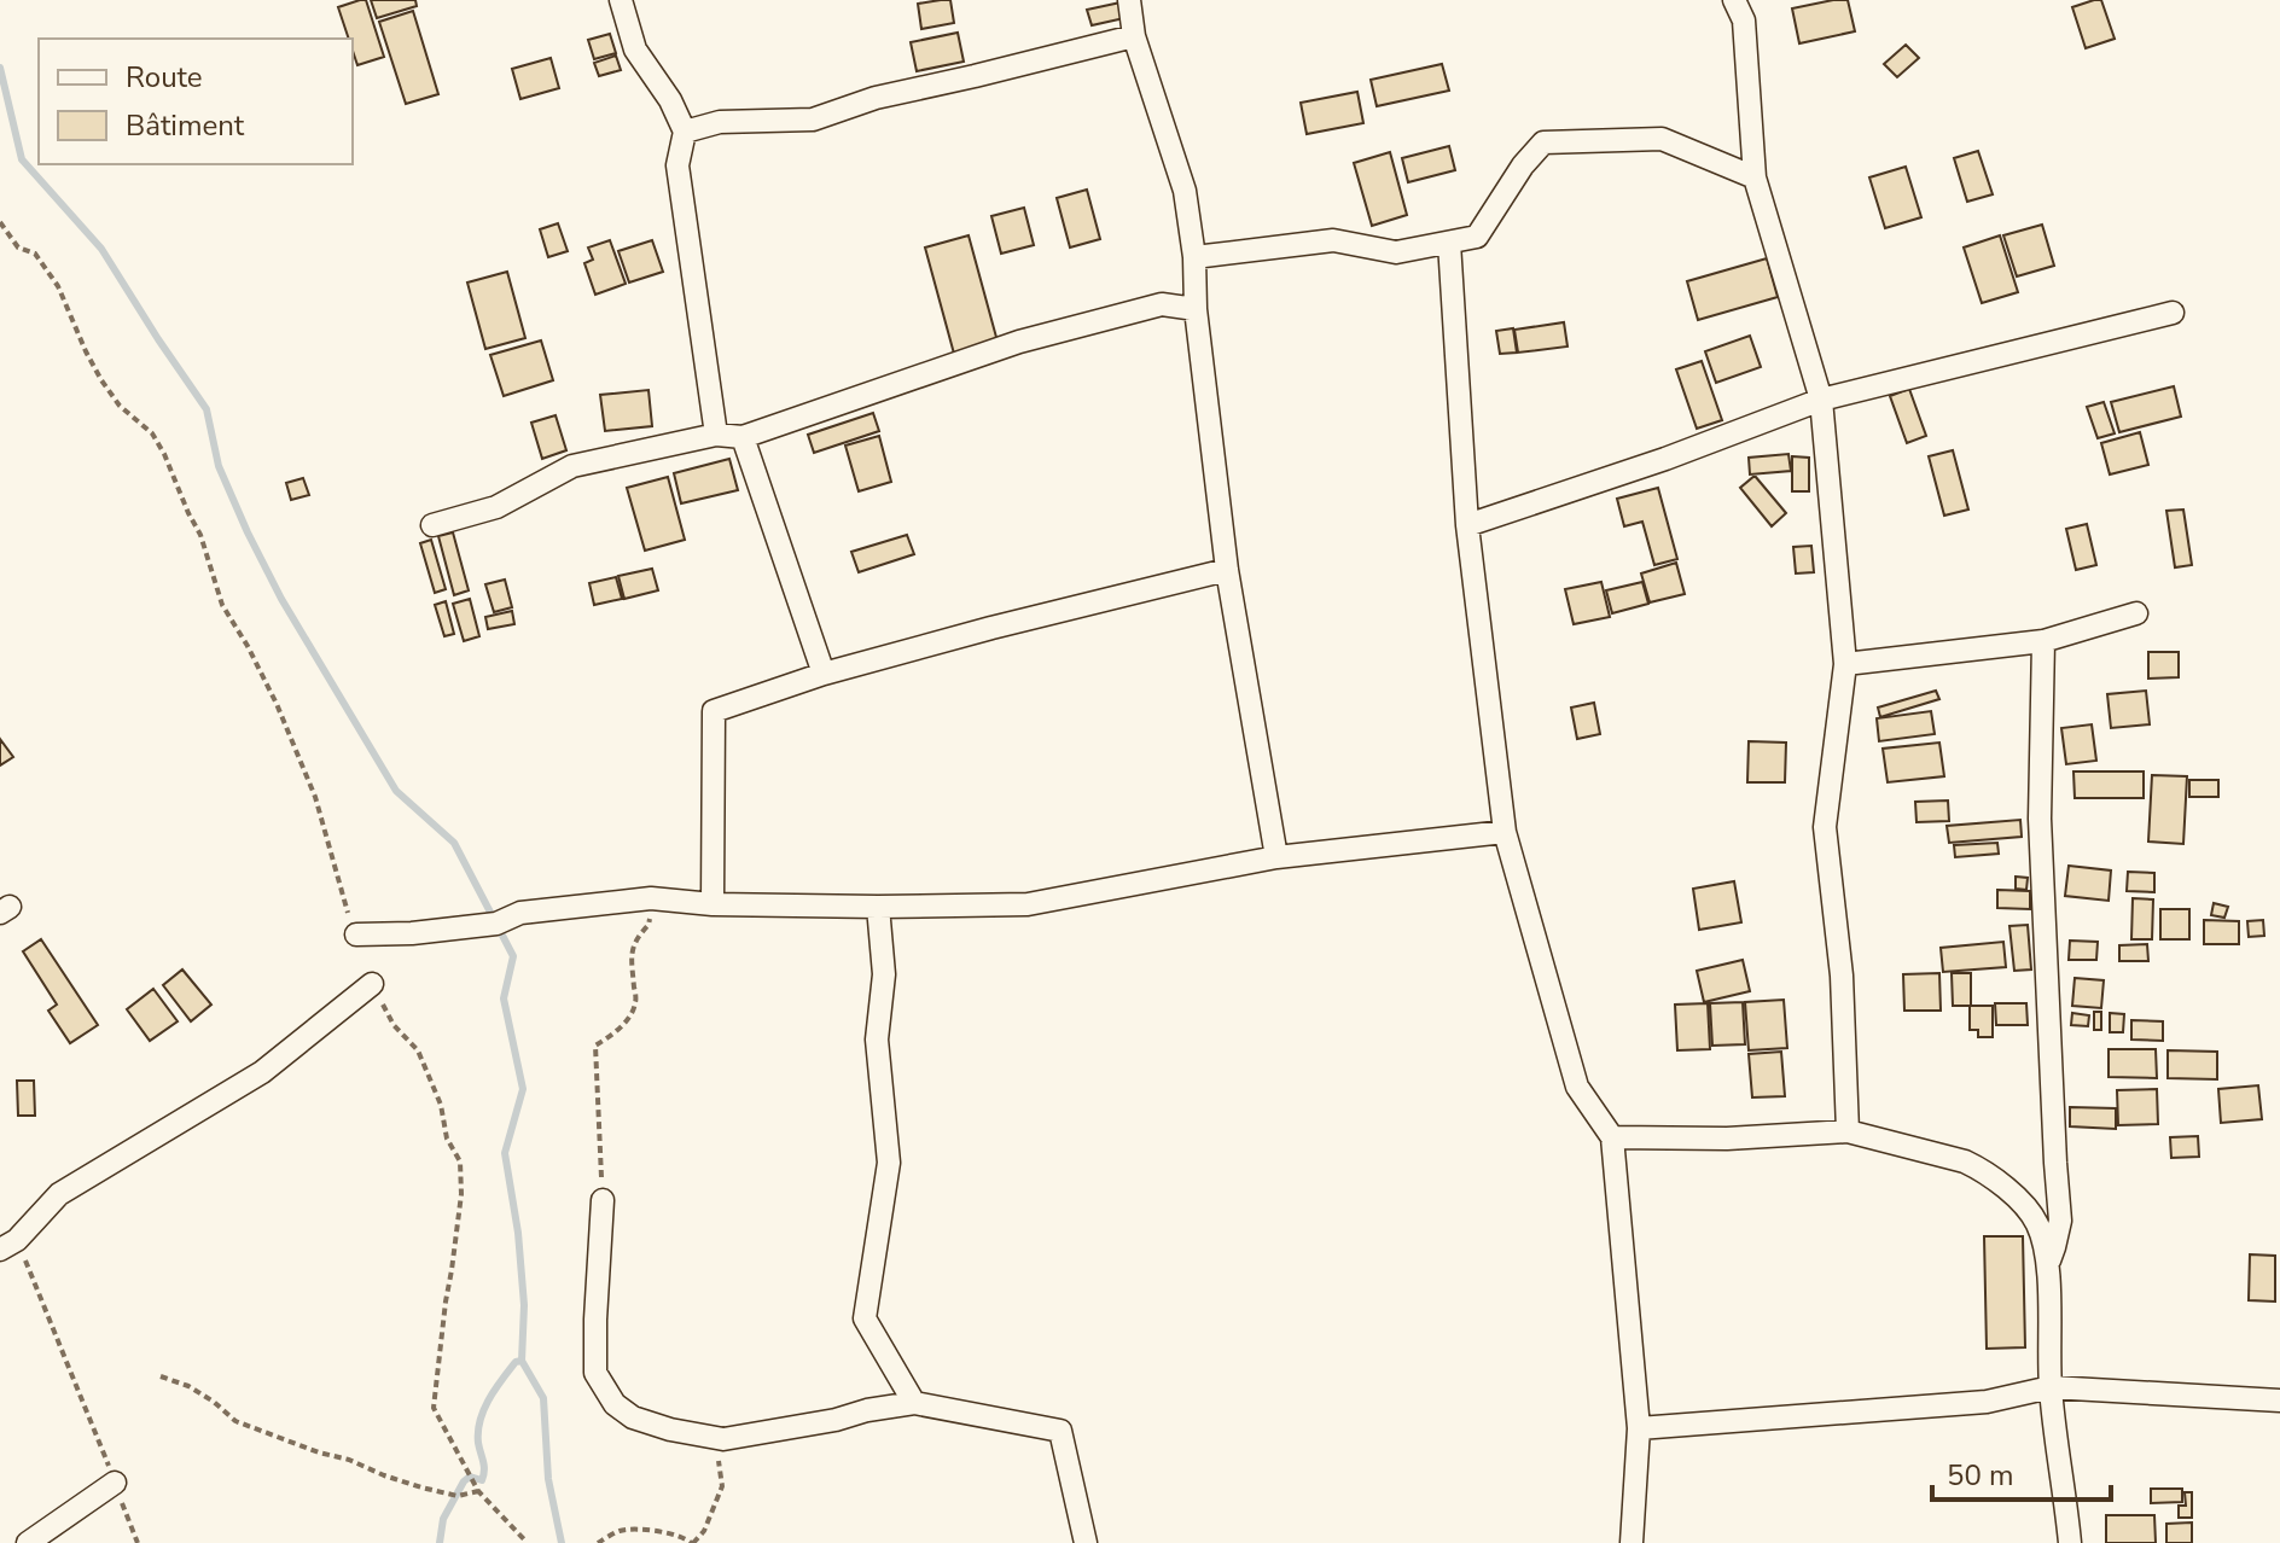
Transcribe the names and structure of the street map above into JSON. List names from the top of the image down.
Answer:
{
  "legend": ["Route", "Bâtiment"],
  "scale_bar": "50 m"
}
